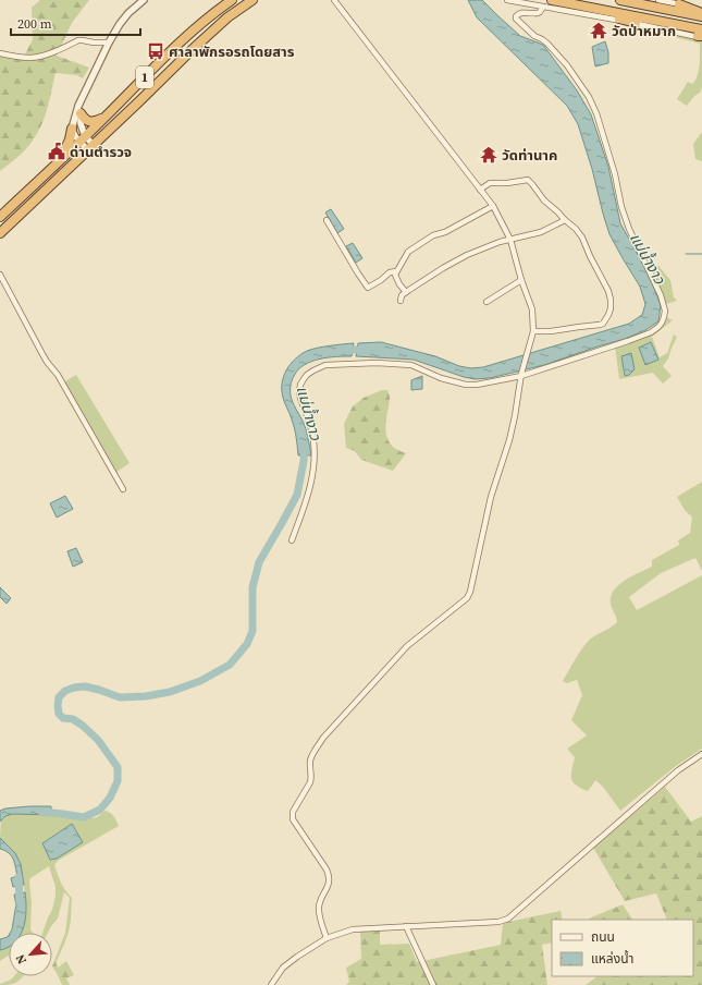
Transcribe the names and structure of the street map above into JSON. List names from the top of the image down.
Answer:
{
  "streets": {
    "highway": ["1"]
  },
  "water": ["แม่น้ำงาว"],
  "places": {
    "temple": ["วัดป่าหมาก", "วัดท่านาค"],
    "bus stop": ["ศาลาพักรอรถโดยสาร"],
    "public building": ["ด่านตำรวจ"]
  },
  "legend": ["ถนน", "แหล่งน้ำ"],
  "scale_bar": "200 m",
  "north": "bottom left"
}
